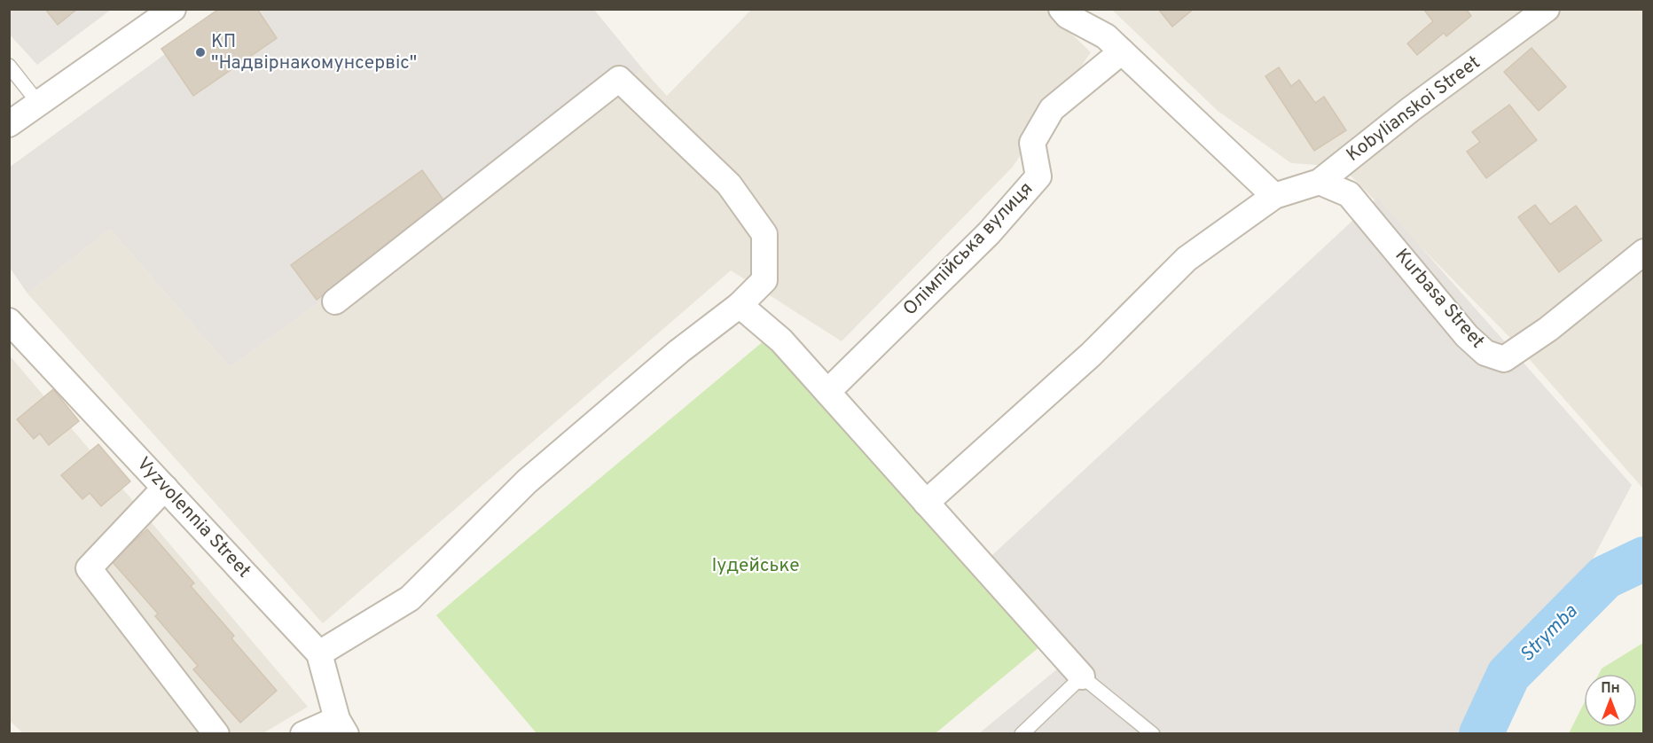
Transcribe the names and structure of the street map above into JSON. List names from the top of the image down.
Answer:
{
  "streets": {
    "street": [
      "Kobylianskoi Street",
      "Олімпійська вулиця",
      "Kurbasa Street",
      "Vyzvolennia Street"
    ]
  },
  "crossings": [
    ["Kobylianskoi Street", "Kurbasa Street"]
  ],
  "water": ["Strymba"],
  "parks": ["Іудейське"],
  "places": ["КП \"Надвірнакомунсервіс\""],
  "north": "top"
}
